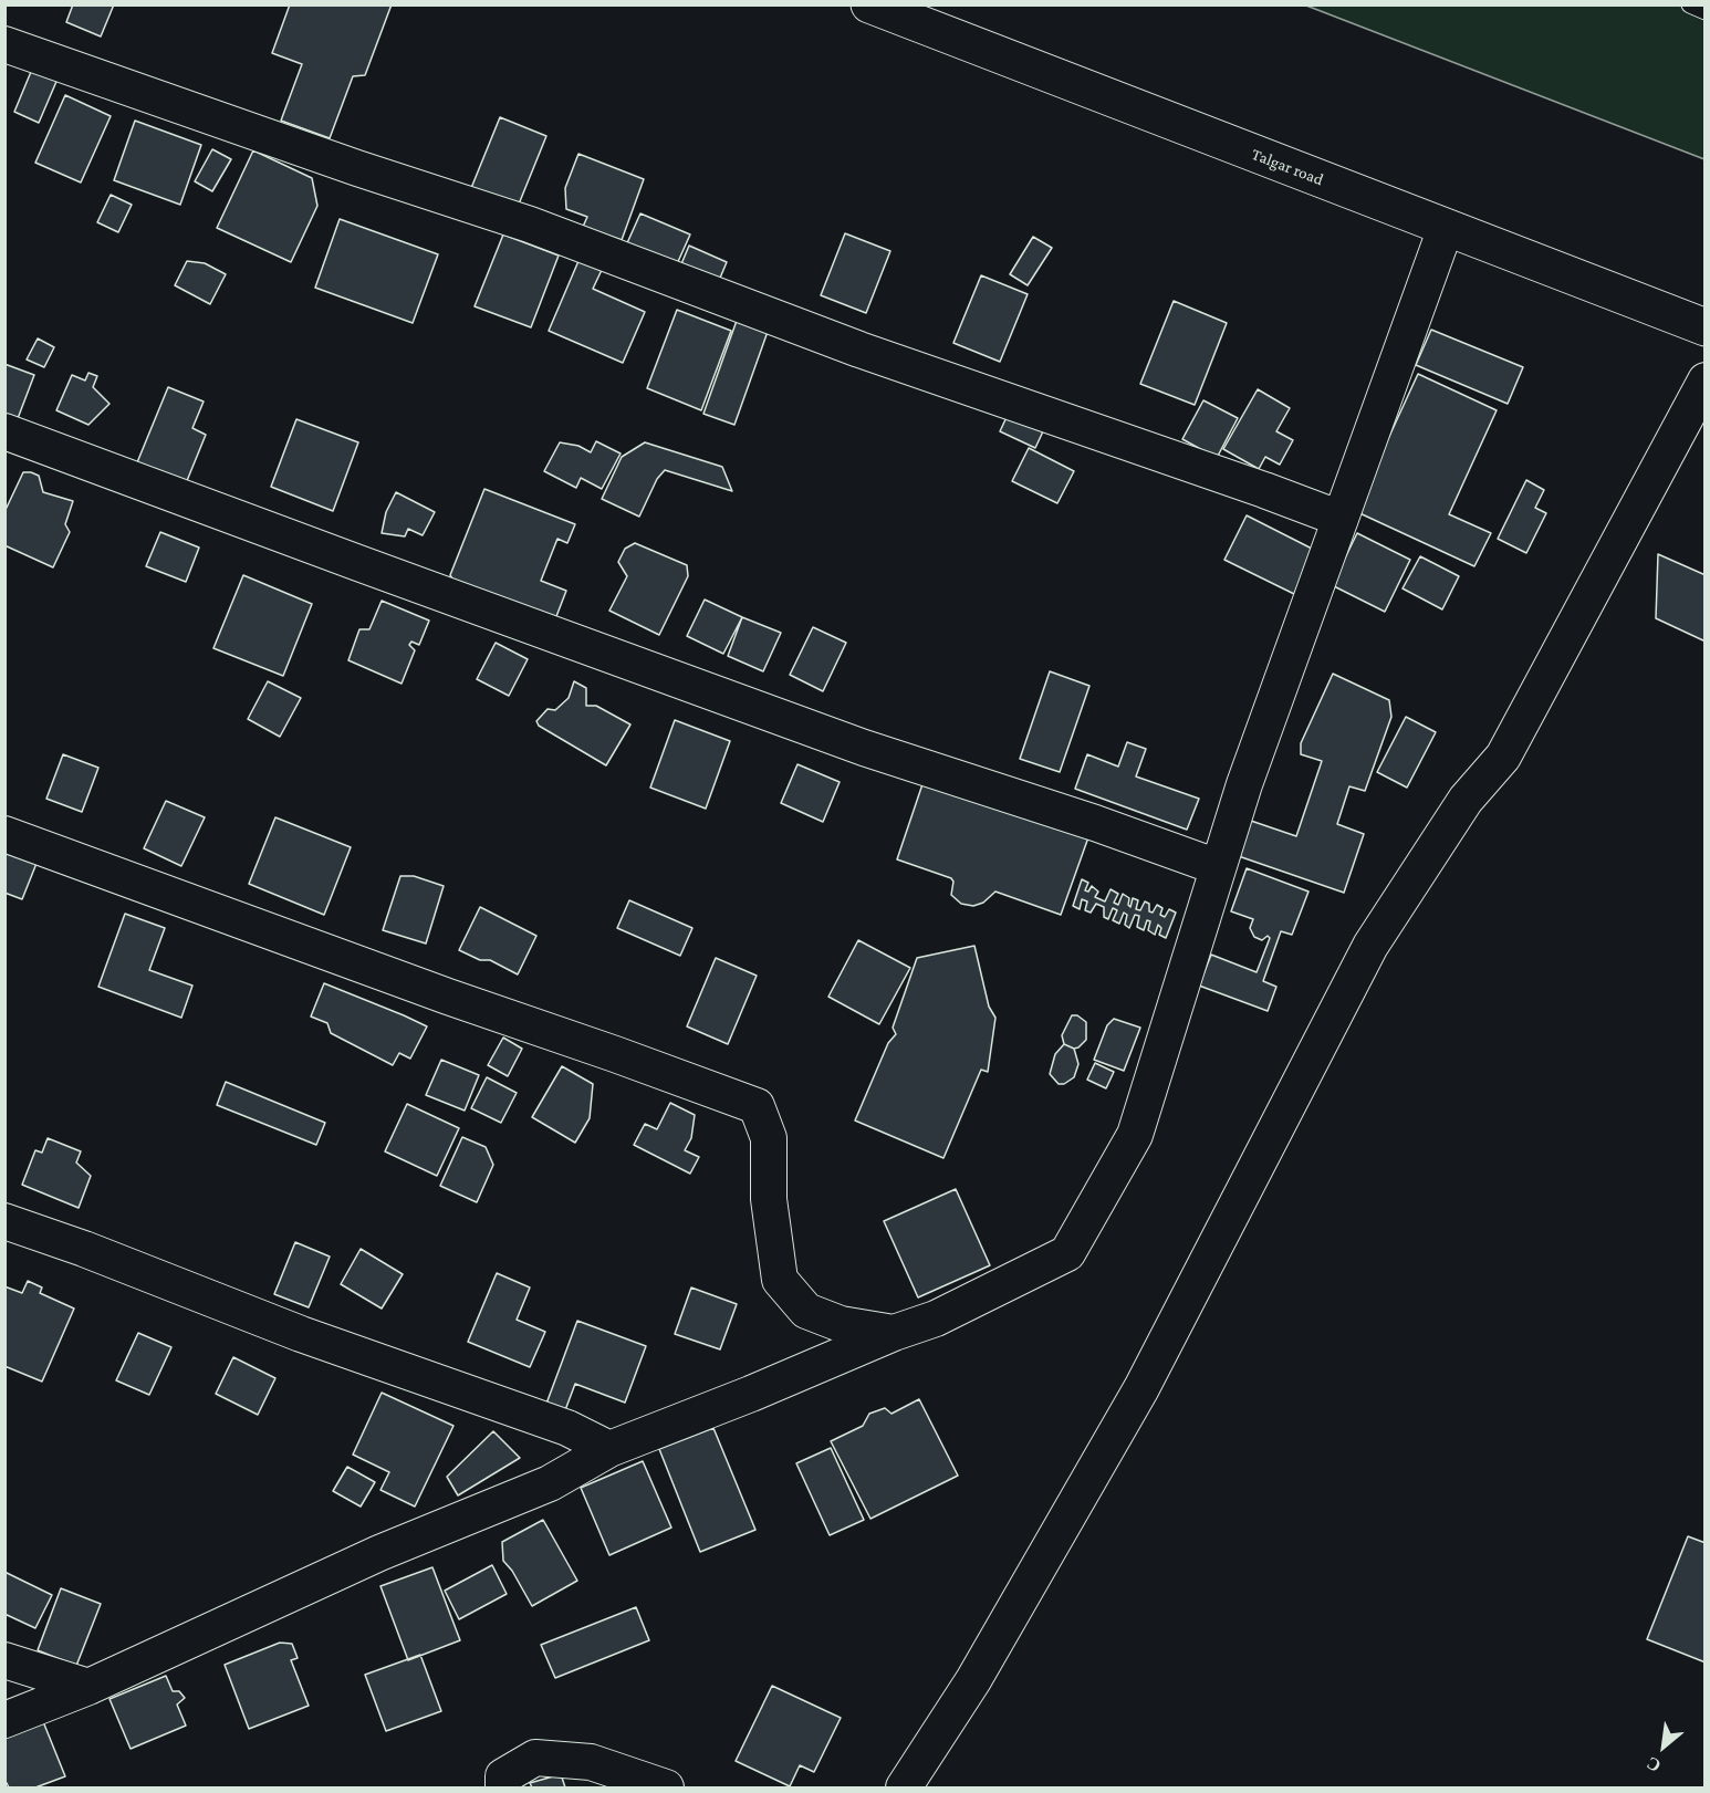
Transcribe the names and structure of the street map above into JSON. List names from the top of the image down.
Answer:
{
  "streets": {
    "main road": ["Talgar road"]
  },
  "north": "bottom left"
}
